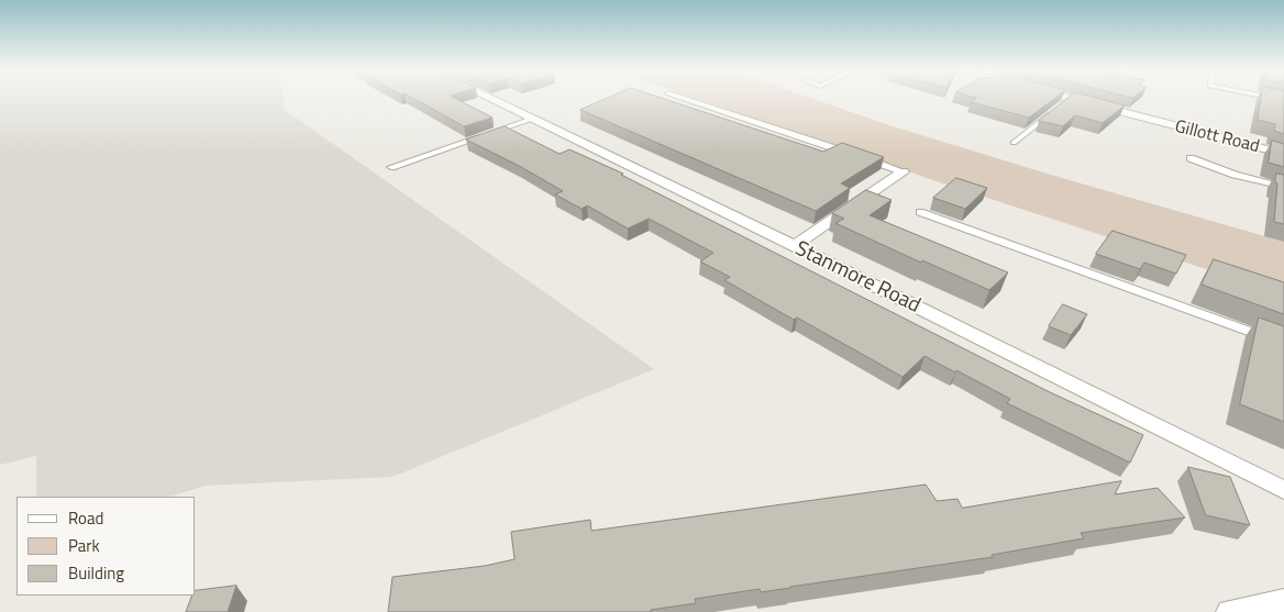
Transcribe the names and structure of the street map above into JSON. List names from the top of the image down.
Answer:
{
  "streets": {
    "street": ["Gillott Road", "Stanmore Road"]
  },
  "legend": ["Road", "Park", "Building"]
}
